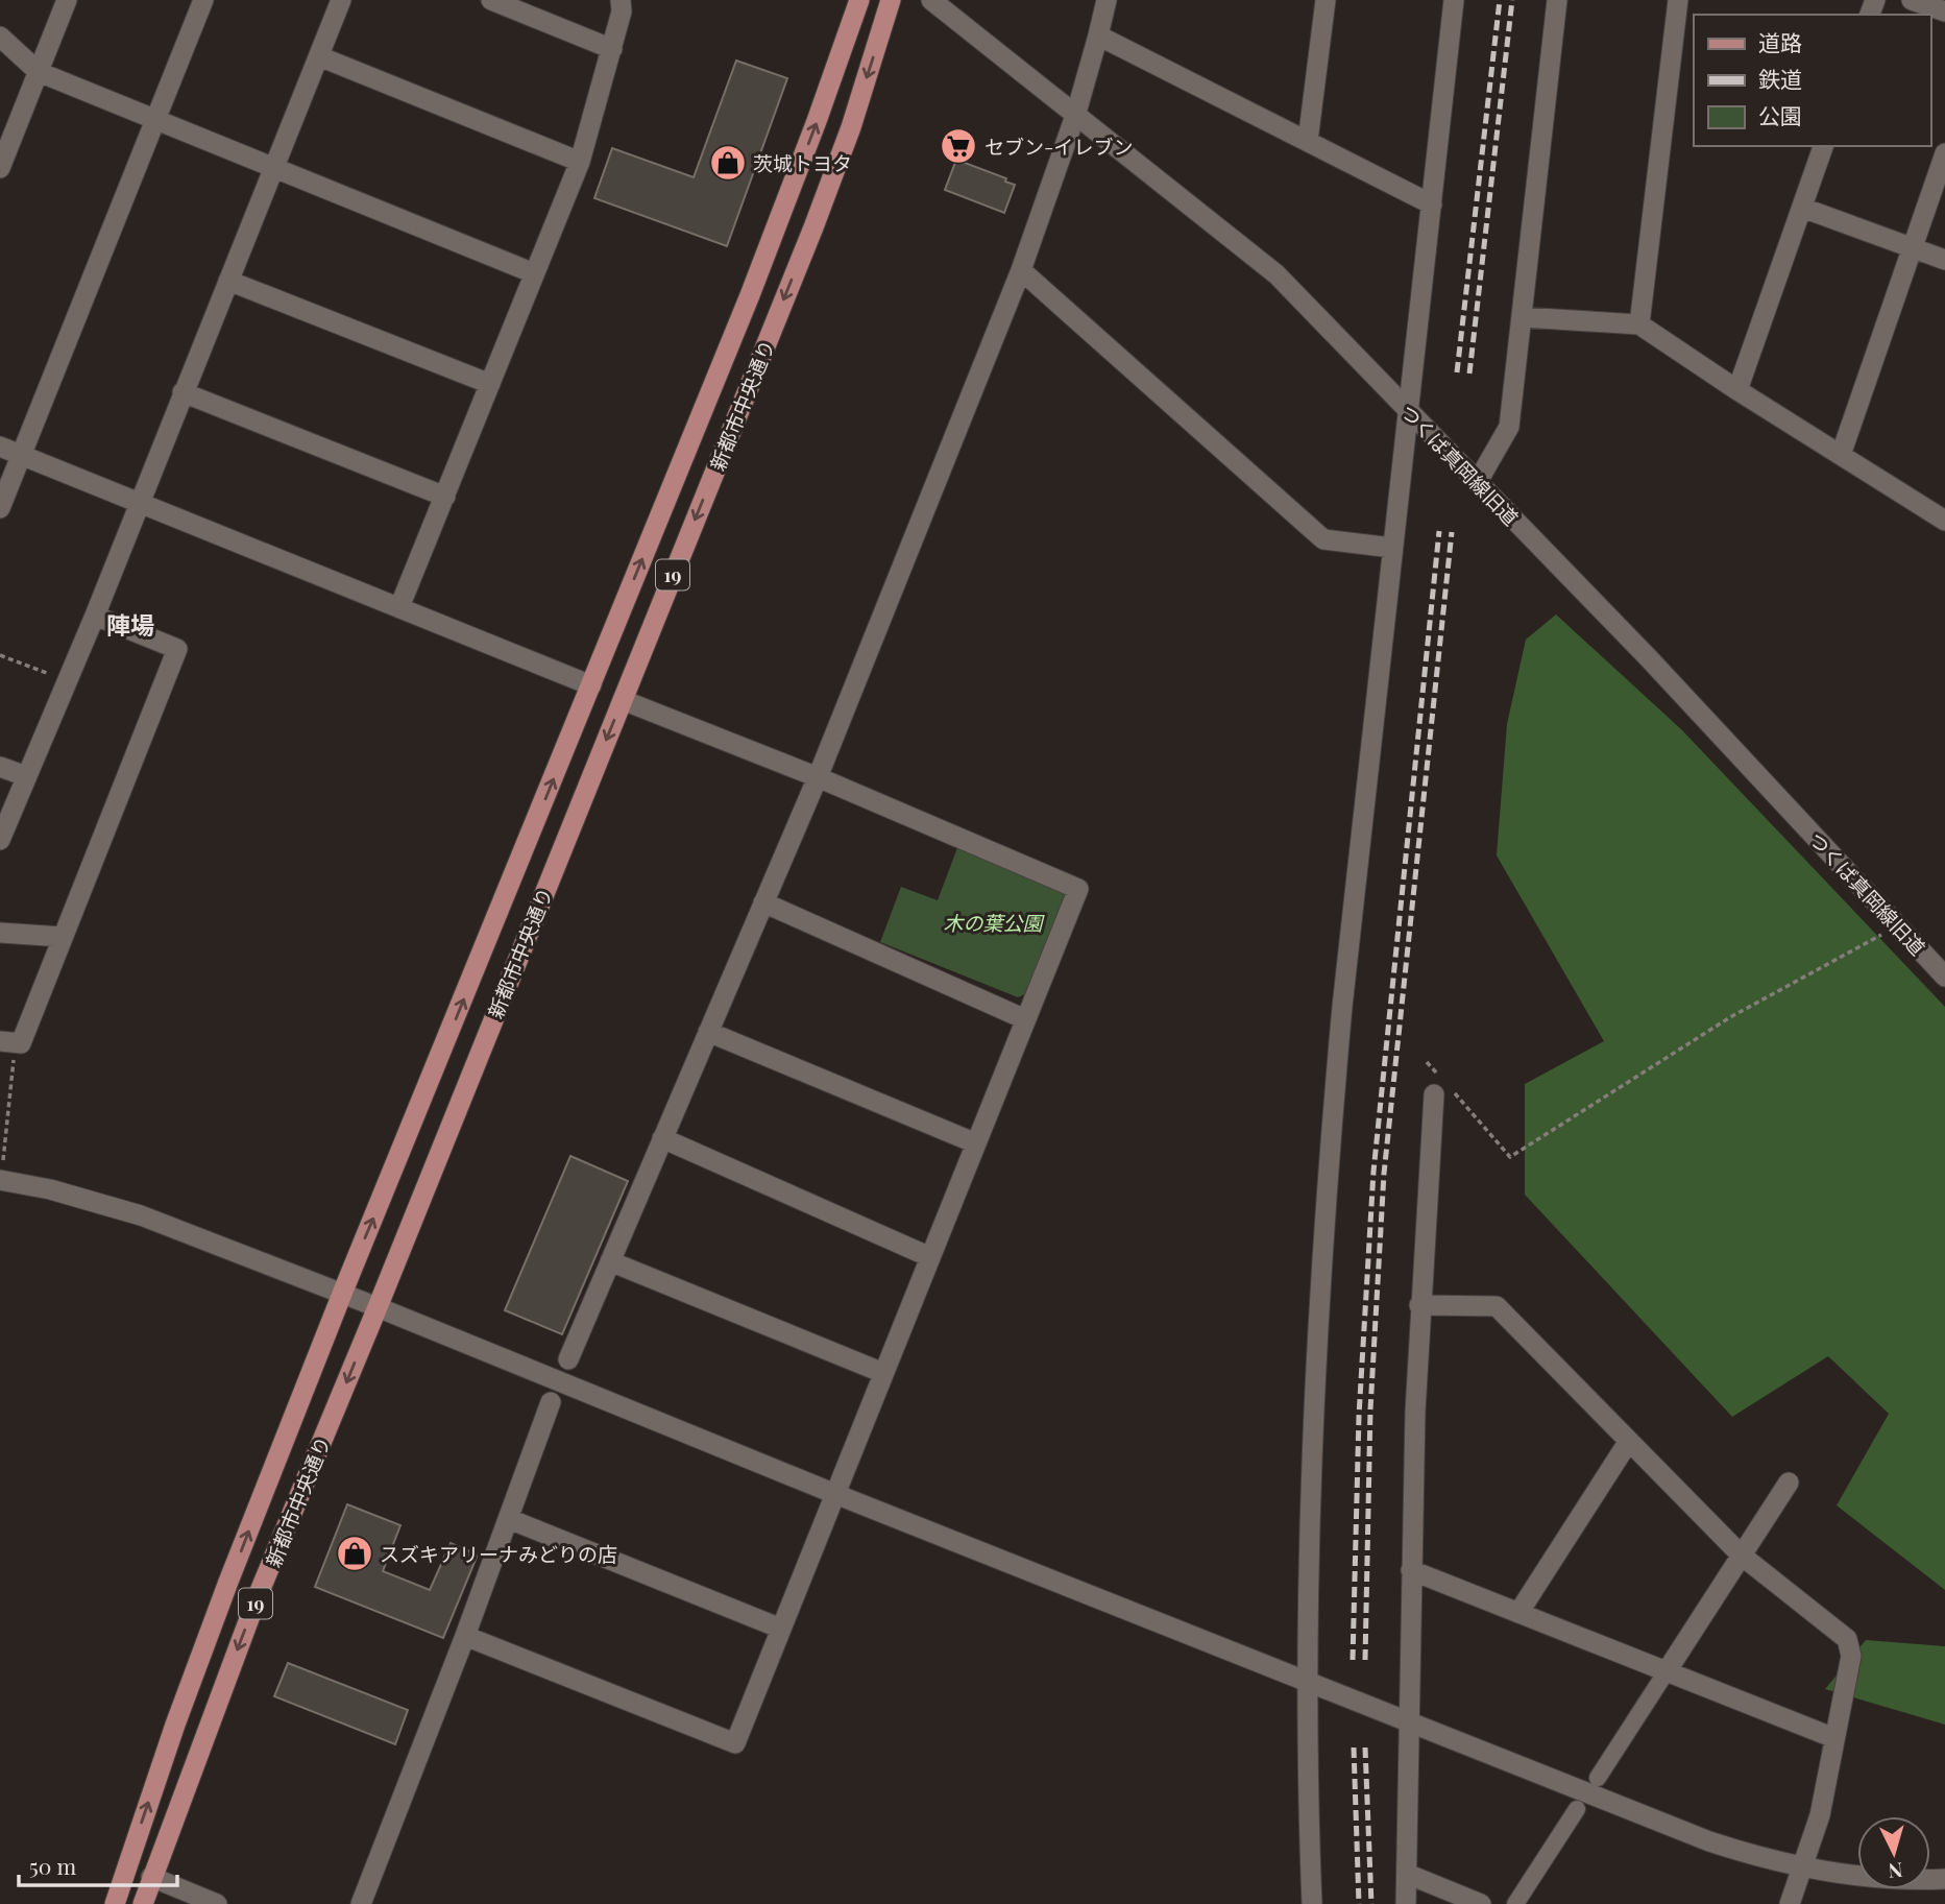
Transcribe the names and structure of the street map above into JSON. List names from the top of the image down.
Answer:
{
  "streets": {
    "main road": ["新都市中央通り", "19"],
    "street": ["つくば真岡線旧道"]
  },
  "districts": ["陣場"],
  "parks": ["木の葉公園"],
  "places": {
    "supermarket": ["セブン-イレブン"],
    "shop": ["茨城トヨタ", "スズキアリーナみどりの店"]
  },
  "legend": ["道路", "鉄道", "公園"],
  "scale_bar": "50 m",
  "north": "bottom"
}
